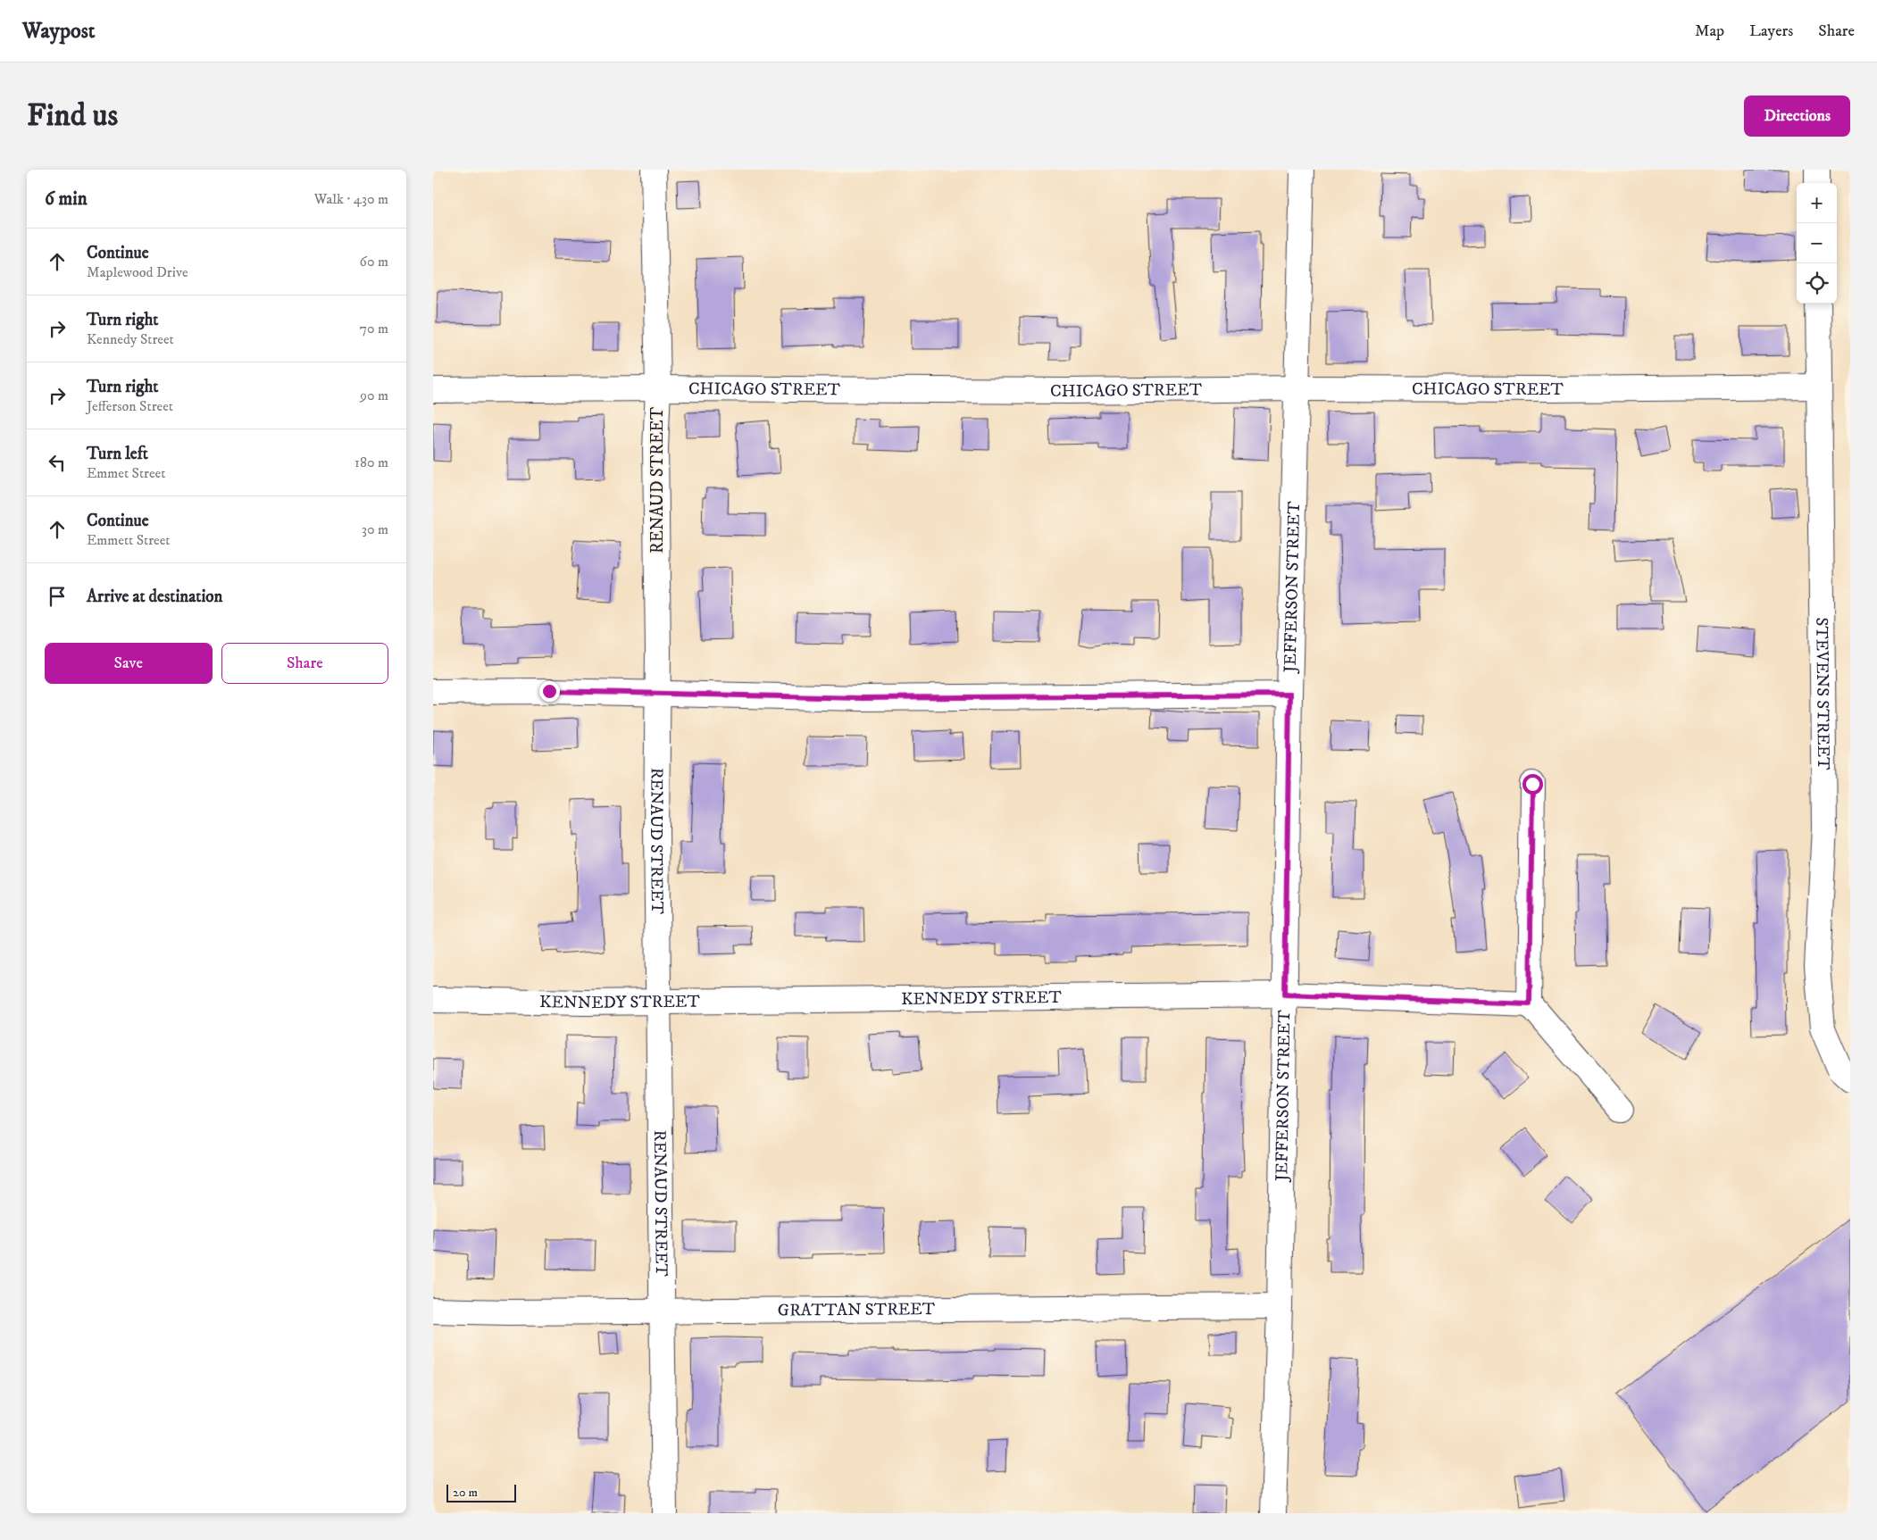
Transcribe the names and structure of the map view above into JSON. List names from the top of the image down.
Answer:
{
  "streets": {
    "street": [
      "CHICAGO STREET",
      "RENAUD STREET",
      "JEFFERSON STREET",
      "STEVENS STREET",
      "KENNEDY STREET",
      "GRATTAN STREET"
    ]
  },
  "crossings": [
    ["CHICAGO STREET", "RENAUD STREET"],
    ["CHICAGO STREET", "JEFFERSON STREET"],
    ["CHICAGO STREET", "STEVENS STREET"],
    ["RENAUD STREET", "KENNEDY STREET"],
    ["RENAUD STREET", "GRATTAN STREET"],
    ["JEFFERSON STREET", "KENNEDY STREET"],
    ["JEFFERSON STREET", "GRATTAN STREET"]
  ],
  "scale_bar": "20 m",
  "page": {
    "header": "Waypost",
    "nav": ["Map", "Layers", "Share"],
    "buttons": [
      "Directions",
      ["Save", "Share"]
    ],
    "title": "Find us",
    "heading": ["6 min", "Walk · 430 m"],
    "map_buttons": ["+", "−"],
    "list": [
      ["Continue", "Maplewood Drive", "60 m"],
      ["Turn right", "Kennedy Street", "70 m"],
      ["Turn right", "Jefferson Street", "90 m"],
      ["Turn left", "Emmet Street", "180 m"],
      ["Continue", "Emmett Street", "30 m"],
      "Arrive at destination"
    ],
    "scale": "20 m"
  }
}
